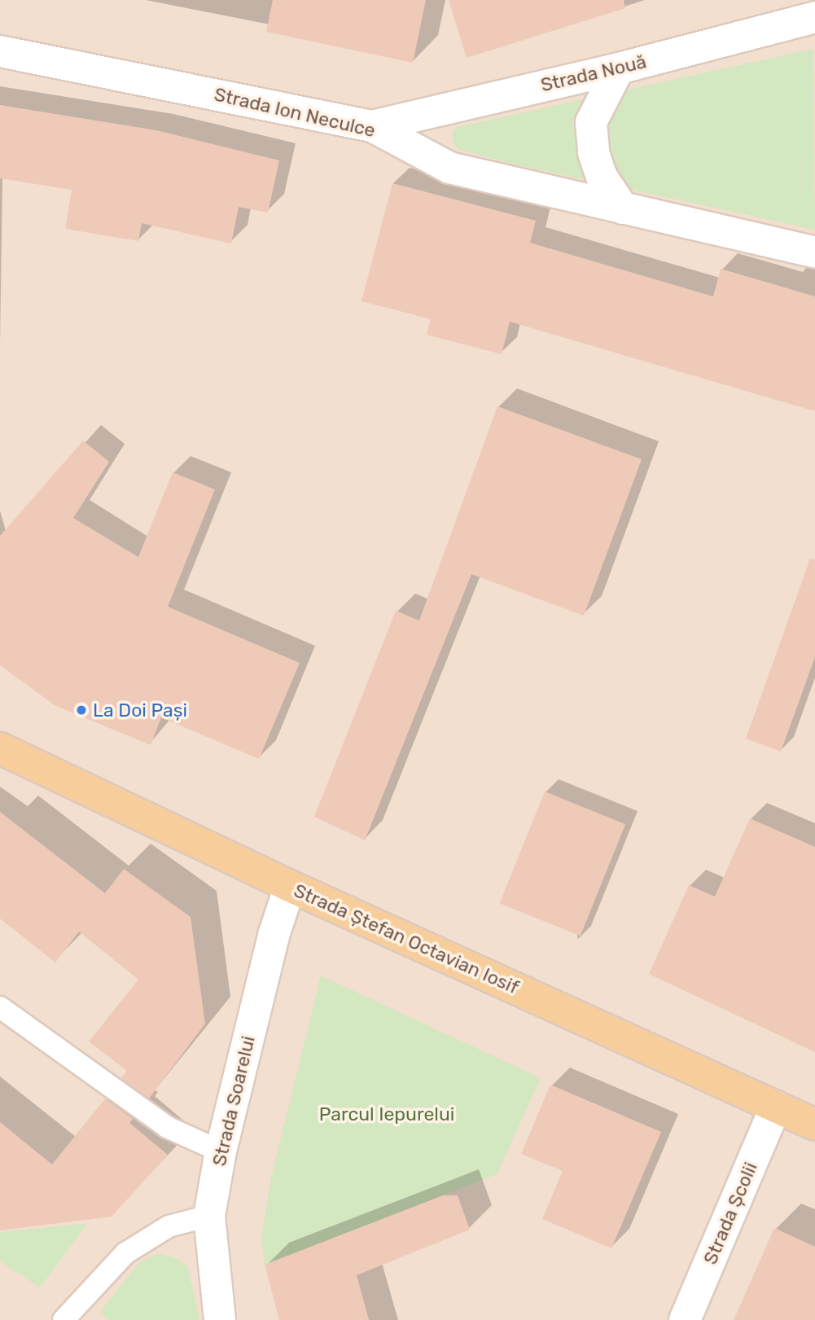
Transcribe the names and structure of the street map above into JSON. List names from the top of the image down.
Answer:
{
  "streets": {
    "main road": ["Strada Ștefan Octavian Iosif"],
    "street": [
      "Strada Nouă",
      "Strada Ion Neculce",
      "Strada Soarelui",
      "Strada Școlii"
    ]
  },
  "crossings": [
    ["Strada Nouă", "Strada Ion Neculce"],
    ["Strada Ștefan Octavian Iosif", "Strada Soarelui"],
    ["Strada Ștefan Octavian Iosif", "Strada Școlii"]
  ],
  "parks": ["Parcul Iepurelui"],
  "places": ["La Doi Pași"]
}
